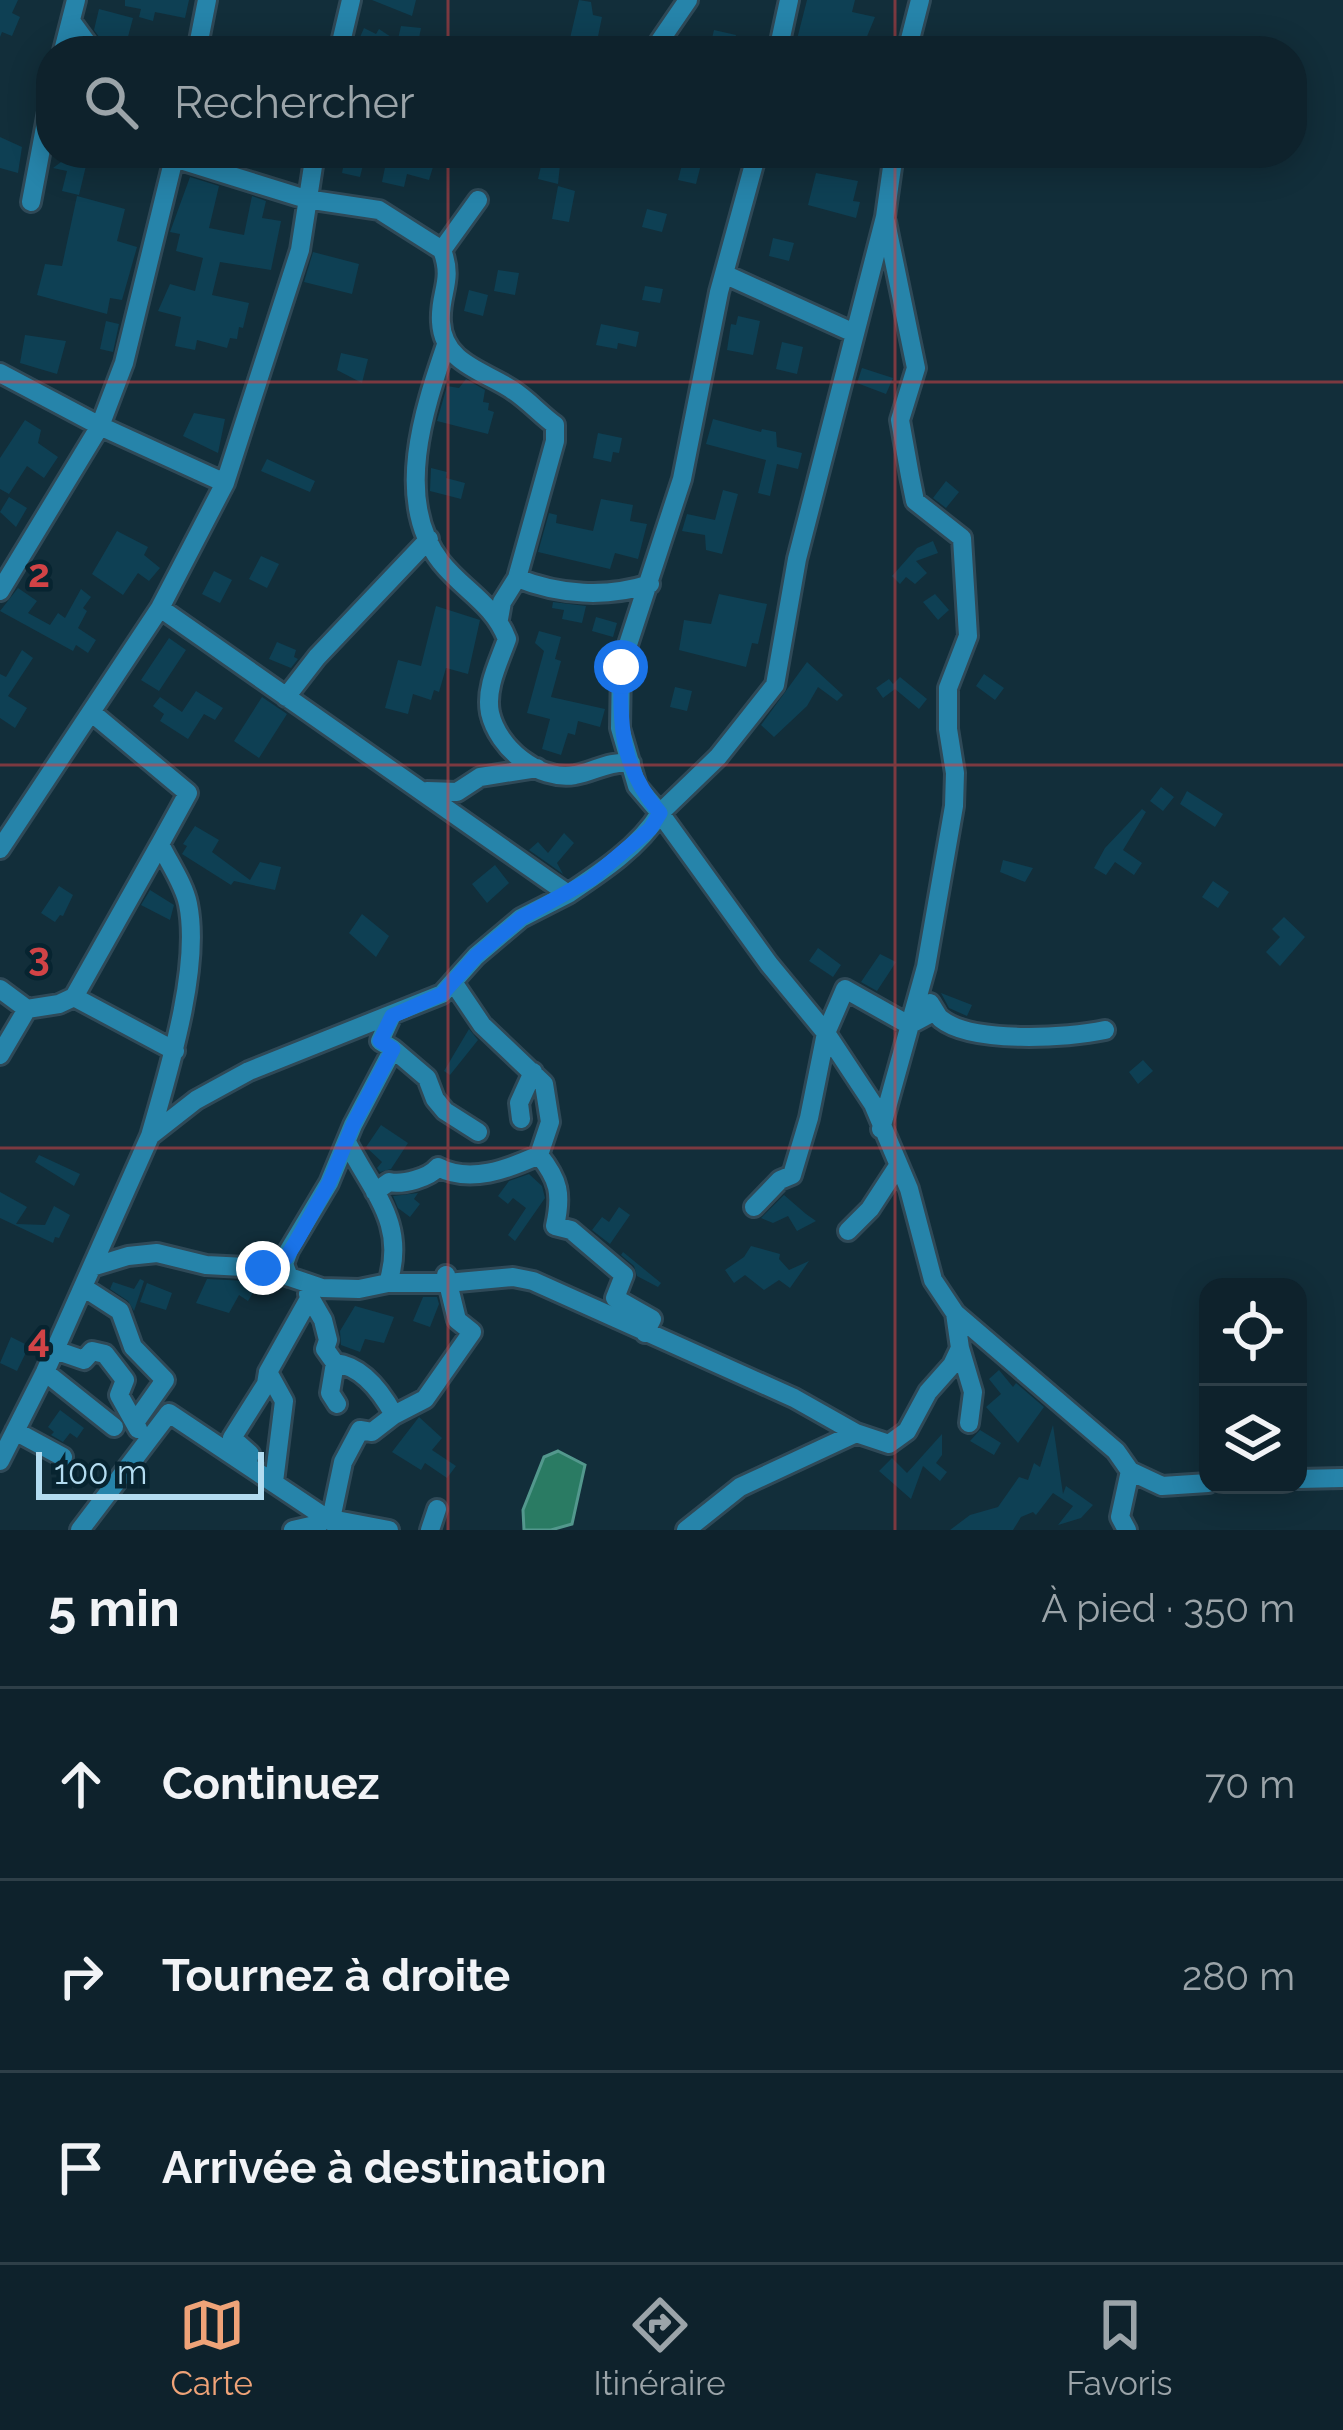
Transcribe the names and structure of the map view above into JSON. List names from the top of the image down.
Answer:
{
  "scale_bar": "100 m",
  "page": {
    "search": "Rechercher",
    "scale": "100 m",
    "heading": ["5 min", "À pied · 350 m"],
    "list": [
      ["Continuez", "70 m"],
      ["Tournez à droite", "280 m"],
      "Arrivée à destination"
    ],
    "nav": ["Carte", "Itinéraire", "Favoris"]
  },
  "grid": {
    "rows": ["2", "3", "4"]
  }
}
